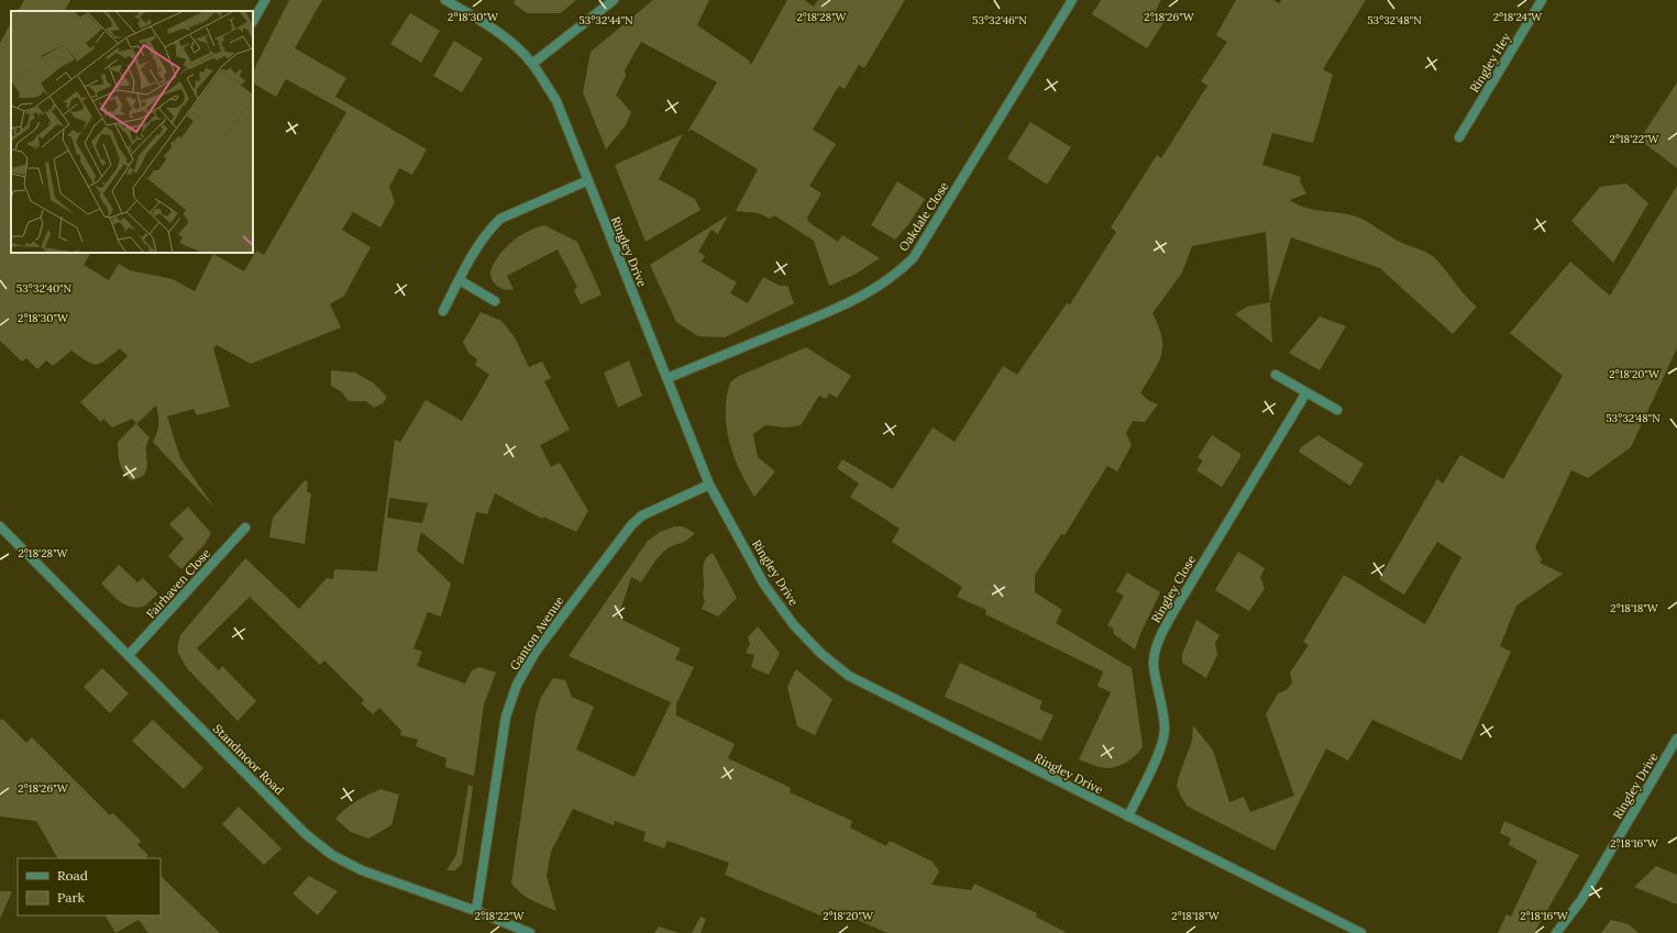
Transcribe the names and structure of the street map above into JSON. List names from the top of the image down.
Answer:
{
  "streets": {
    "street": [
      "Ringley Hey",
      "Oakdale Close",
      "Ringley Drive",
      "Fairhaven Close",
      "Ringley Close",
      "Ganton Avenue",
      "Standmoor Road"
    ]
  },
  "crossings": [
    ["Oakdale Close", "Ringley Drive"],
    ["Ringley Drive", "Ringley Close"],
    ["Ringley Drive", "Ganton Avenue"],
    ["Fairhaven Close", "Standmoor Road"],
    ["Ganton Avenue", "Standmoor Road"]
  ],
  "legend": ["Road", "Park"],
  "coordinates": [
    "2°18'28\"W",
    "2°18'26\"W",
    "2°18'24\"W",
    "2°18'30\"W",
    "53°32'44\"N",
    "53°32'46\"N",
    "53°32'48\"N",
    "2°18'22\"W",
    "53°32'40\"N",
    "2°18'20\"W",
    "2°18'18\"W",
    "2°18'16\"W"
  ]
}
